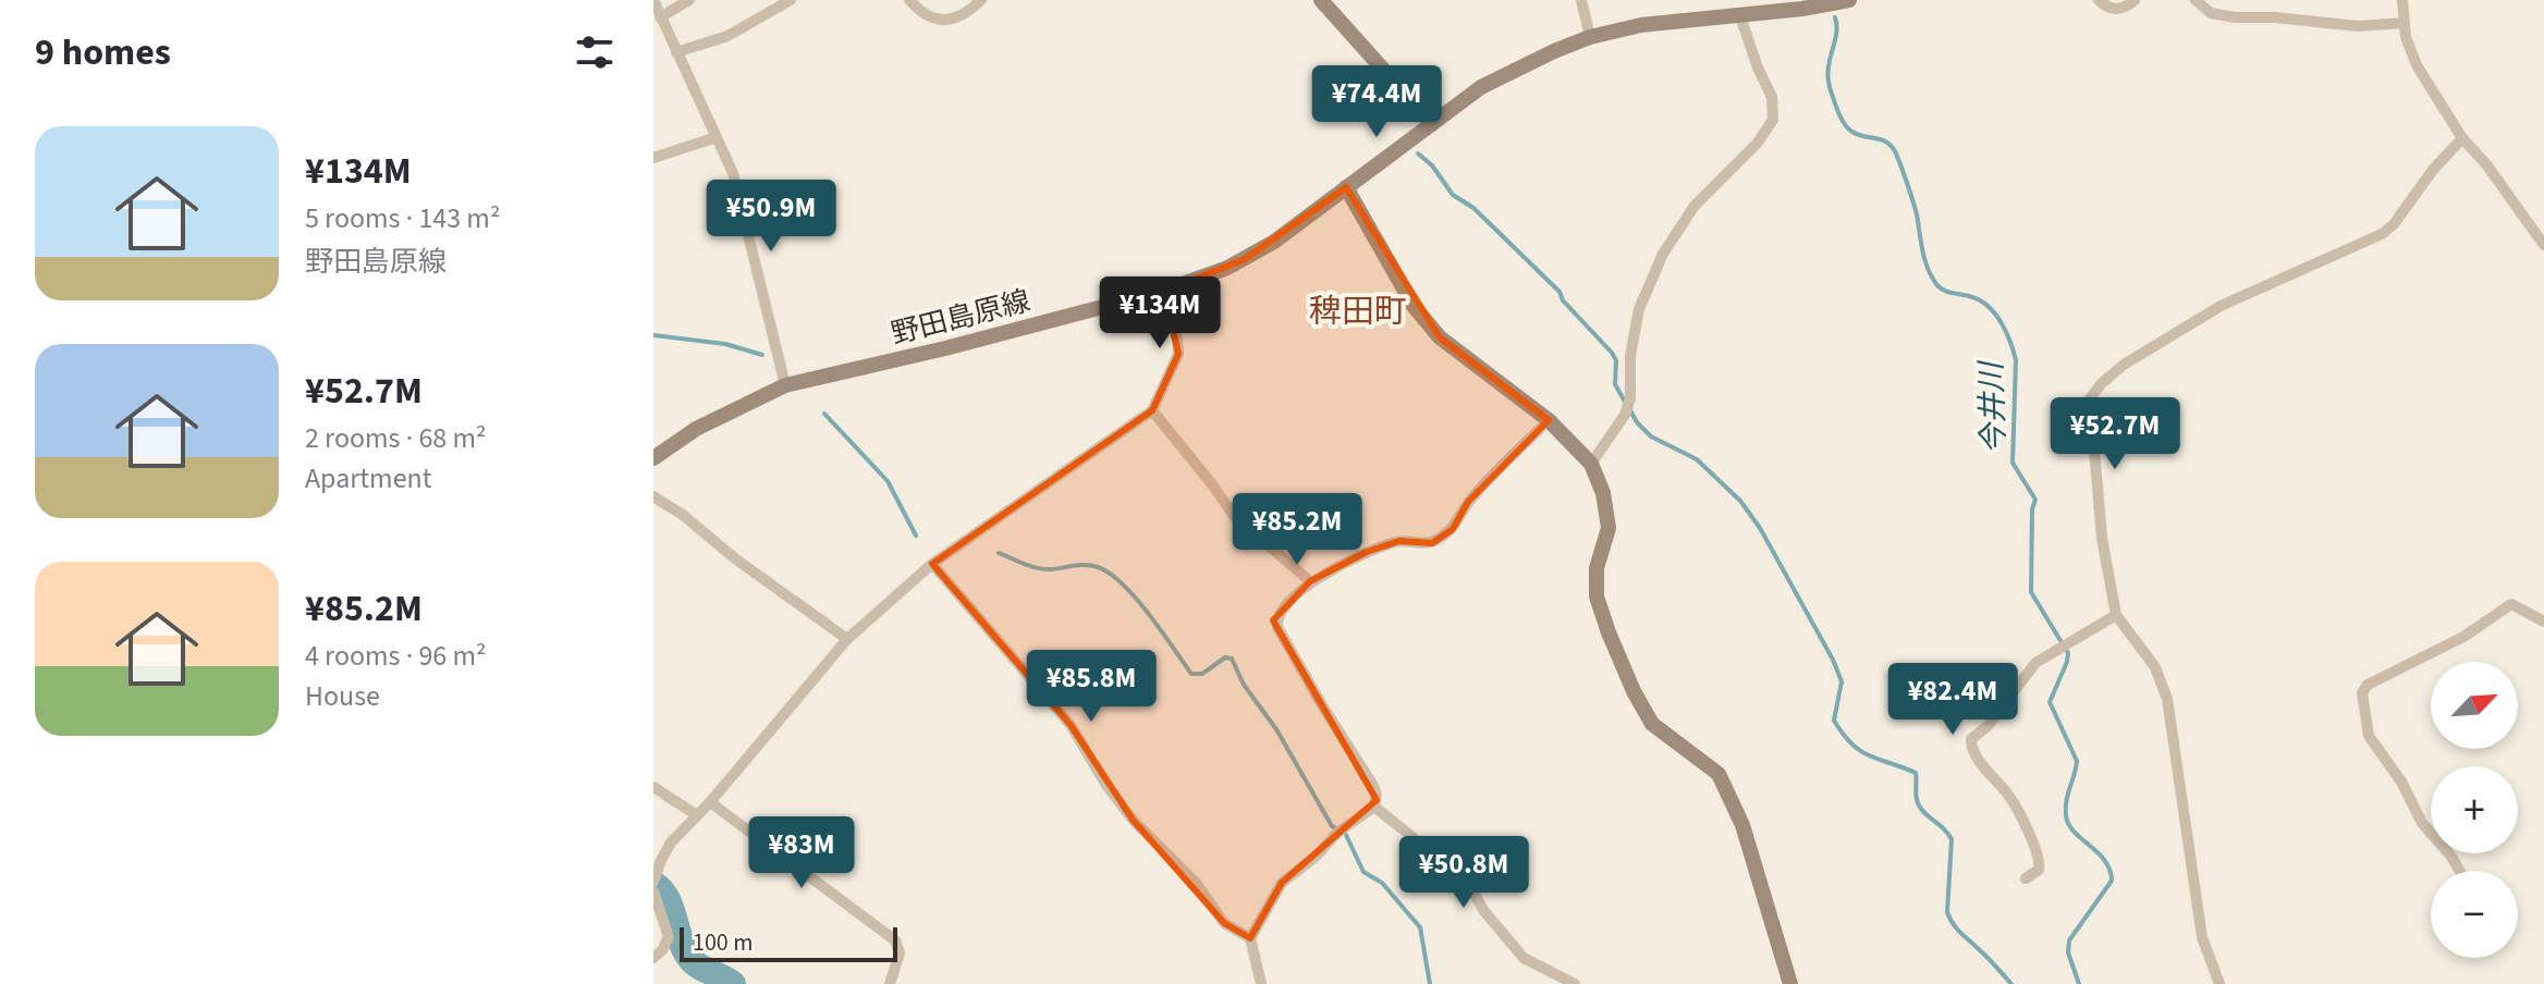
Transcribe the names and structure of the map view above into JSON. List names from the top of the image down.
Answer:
{
  "streets": {
    "main road": ["野田島原線"]
  },
  "districts": ["稗田町"],
  "water": ["今井川"],
  "scale_bar": "100 m",
  "north": "top right",
  "page": {
    "heading": "9 homes",
    "price": [
      "¥74.4M",
      "¥50.9M",
      "¥134M",
      "¥52.7M",
      "¥85.2M",
      "¥85.8M",
      "¥82.4M",
      "¥83M",
      "¥50.8M"
    ],
    "list": [
      {
        "name": "¥134M",
        "note": "5 rooms · 143 m² · 野田島原線"
      },
      {
        "name": "¥52.7M",
        "note": "2 rooms · 68 m² · Apartment"
      },
      {
        "name": "¥85.2M",
        "note": "4 rooms · 96 m² · House"
      }
    ],
    "map_buttons": ["+", "−"],
    "scale": "100 m"
  }
}
